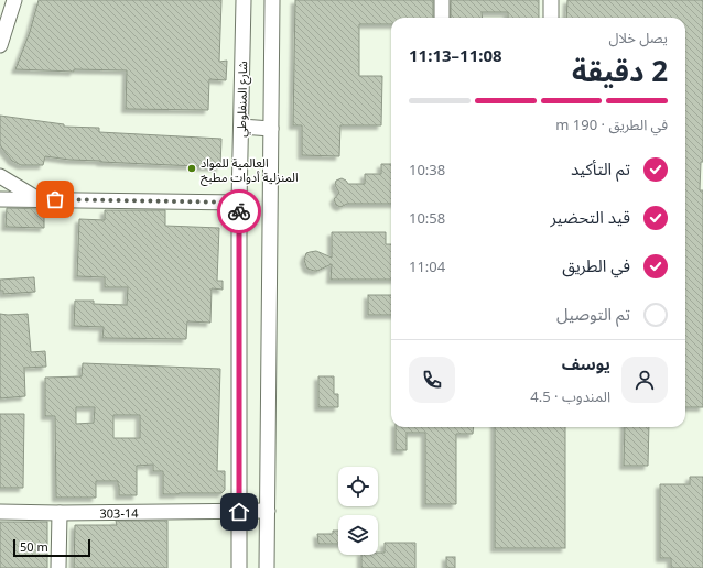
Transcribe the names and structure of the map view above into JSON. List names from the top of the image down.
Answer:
{
  "streets": {
    "street": ["شارع المنفلوطي", "303-14"]
  },
  "crossings": [
    ["شارع المنفلوطي", "303-14"]
  ],
  "places": ["العالمية للمواد المنزلية أدوات مطبخ"],
  "scale_bar": "50 m",
  "page": {
    "heading": ["2 دقيقة", "يصل خلال", "11:08–11:13"],
    "panel": ["يوسف", "المندوب · 4.5"],
    "bar": "في الطريق · 190 m",
    "list": [
      ["تم التأكيد", "10:38"],
      ["قيد التحضير", "10:58"],
      ["في الطريق", "11:04"],
      "تم التوصيل"
    ],
    "scale": "50 m"
  }
}
